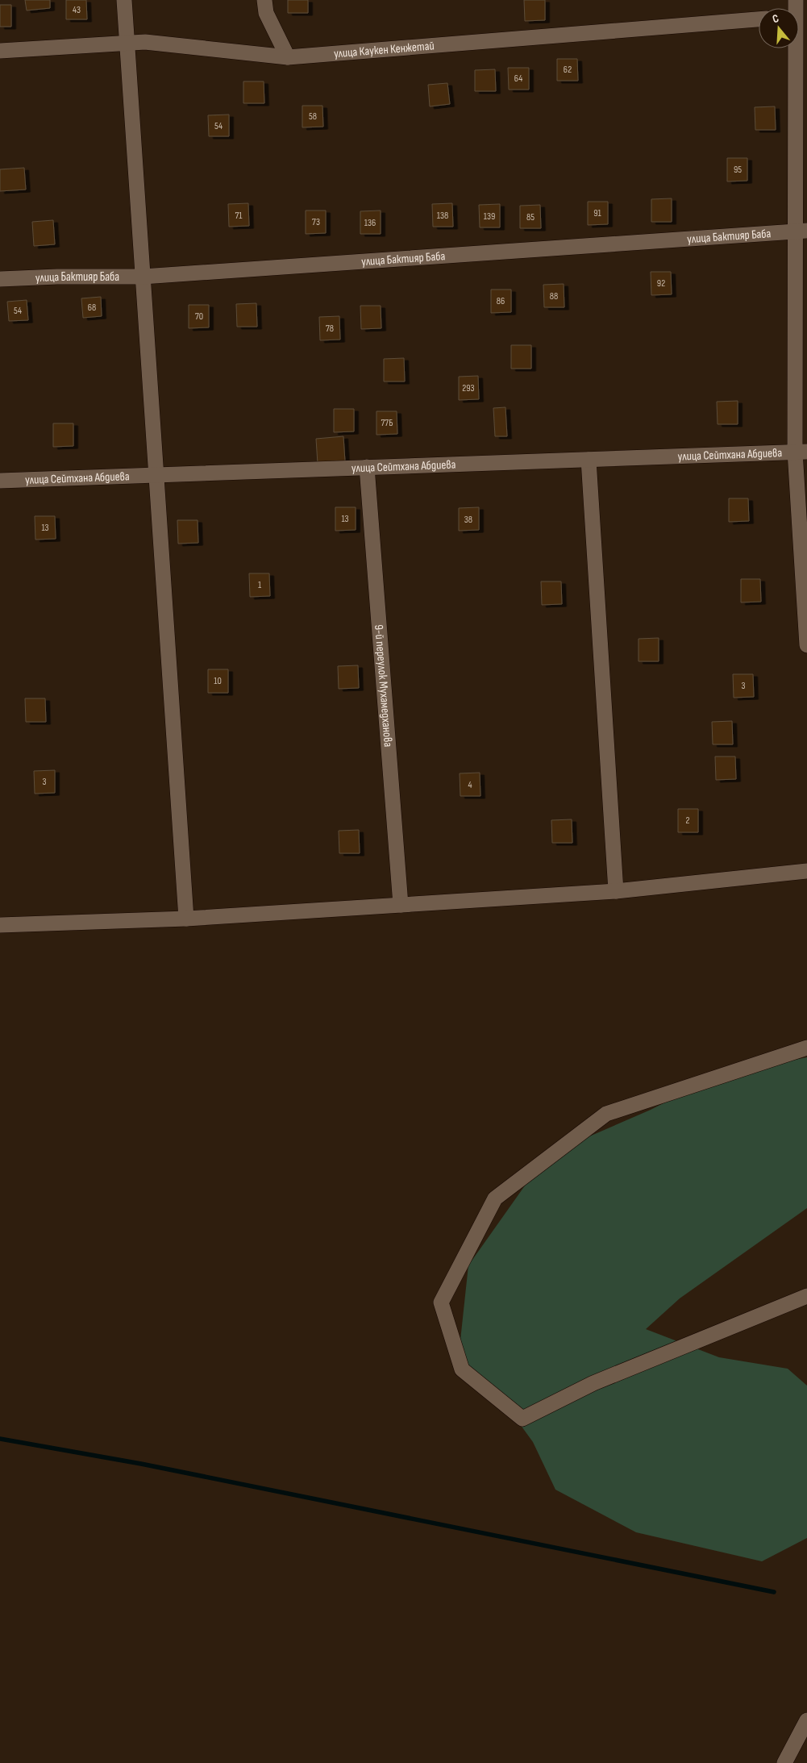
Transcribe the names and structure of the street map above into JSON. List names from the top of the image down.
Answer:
{
  "streets": {
    "street": [
      "улица Каукен Кенжетай",
      "улица Бактияр Баба",
      "улица Сейтхана Абдиева",
      "9-й переулок Мухамедханова"
    ]
  },
  "crossings": [
    ["улица Сейтхана Абдиева", "9-й переулок Мухамедханова"]
  ],
  "house_numbers": [
    "43",
    "62",
    "64",
    "58",
    "54",
    "95",
    "91",
    "71",
    "138",
    "139",
    "85",
    "73",
    "136",
    "92",
    "88",
    "86",
    "68",
    "54",
    "70",
    "78",
    "293",
    "77Б",
    "13",
    "38",
    "13",
    "1",
    "10",
    "3",
    "3",
    "4",
    "2"
  ],
  "north": "top"
}
